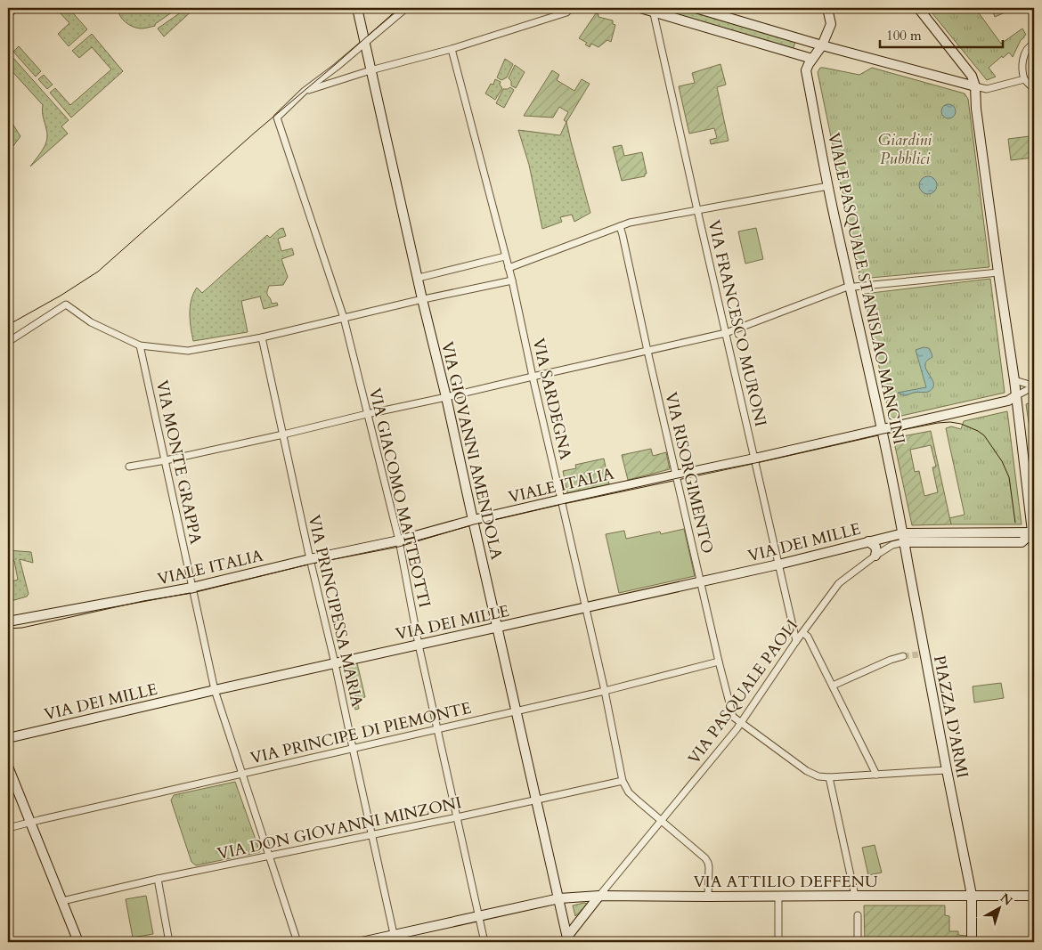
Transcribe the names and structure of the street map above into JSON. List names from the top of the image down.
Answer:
{
  "streets": {
    "street": [
      "VIALE PASQUALE STANISLAO MANCINI",
      "VIA FRANCESCO MURONI",
      "VIA SARDEGNA",
      "VIA GIOVANNI AMENDOLA",
      "VIA MONTE GRAPPA",
      "VIA RISORGIMENTO",
      "VIALE ITALIA",
      "VIA GIACOMO MATTEOTTI",
      "VIA DEI MILLE",
      "VIA PRINCIPESSA MARIA",
      "VIA PASQUALE PAOLI",
      "PIAZZA D'ARMI",
      "VIA PRINCIPE DI PIEMONTE",
      "VIA DON GIOVANNI MINZONI",
      "VIA ATTILIO DEFFENU"
    ]
  },
  "crossings": [
    ["VIALE PASQUALE STANISLAO MANCINI", "VIALE ITALIA"],
    ["VIALE PASQUALE STANISLAO MANCINI", "VIA DEI MILLE"],
    ["VIALE PASQUALE STANISLAO MANCINI", "VIA PASQUALE PAOLI"],
    ["VIALE PASQUALE STANISLAO MANCINI", "PIAZZA D'ARMI"],
    ["VIA FRANCESCO MURONI", "VIALE ITALIA"],
    ["VIA FRANCESCO MURONI", "VIA DEI MILLE"],
    ["VIA FRANCESCO MURONI", "VIA PASQUALE PAOLI"],
    ["VIA SARDEGNA", "VIALE ITALIA"],
    ["VIA SARDEGNA", "VIA DEI MILLE"],
    ["VIA SARDEGNA", "VIA PASQUALE PAOLI"],
    ["VIA SARDEGNA", "VIA PRINCIPE DI PIEMONTE"],
    ["VIA SARDEGNA", "VIA DON GIOVANNI MINZONI"],
    ["VIA SARDEGNA", "VIA ATTILIO DEFFENU"],
    ["VIA GIOVANNI AMENDOLA", "VIALE ITALIA"],
    ["VIA GIOVANNI AMENDOLA", "VIA DEI MILLE"],
    ["VIA GIOVANNI AMENDOLA", "VIA PRINCIPE DI PIEMONTE"],
    ["VIA GIOVANNI AMENDOLA", "VIA DON GIOVANNI MINZONI"],
    ["VIA GIOVANNI AMENDOLA", "VIA ATTILIO DEFFENU"],
    ["VIA MONTE GRAPPA", "VIALE ITALIA"],
    ["VIA MONTE GRAPPA", "VIA DEI MILLE"],
    ["VIA MONTE GRAPPA", "VIA PRINCIPE DI PIEMONTE"],
    ["VIA MONTE GRAPPA", "VIA DON GIOVANNI MINZONI"],
    ["VIA RISORGIMENTO", "VIALE ITALIA"],
    ["VIA RISORGIMENTO", "VIA DEI MILLE"],
    ["VIA RISORGIMENTO", "VIA PASQUALE PAOLI"],
    ["VIA RISORGIMENTO", "VIA PRINCIPE DI PIEMONTE"],
    ["VIALE ITALIA", "VIA GIACOMO MATTEOTTI"],
    ["VIALE ITALIA", "VIA PRINCIPESSA MARIA"],
    ["VIA GIACOMO MATTEOTTI", "VIA DEI MILLE"],
    ["VIA GIACOMO MATTEOTTI", "VIA PRINCIPE DI PIEMONTE"],
    ["VIA GIACOMO MATTEOTTI", "VIA DON GIOVANNI MINZONI"],
    ["VIA GIACOMO MATTEOTTI", "VIA ATTILIO DEFFENU"],
    ["VIA DEI MILLE", "VIA PRINCIPESSA MARIA"],
    ["VIA DEI MILLE", "VIA PASQUALE PAOLI"],
    ["VIA DEI MILLE", "PIAZZA D'ARMI"],
    ["VIA PRINCIPESSA MARIA", "VIA PRINCIPE DI PIEMONTE"],
    ["VIA PRINCIPESSA MARIA", "VIA DON GIOVANNI MINZONI"],
    ["VIA PRINCIPESSA MARIA", "VIA ATTILIO DEFFENU"],
    ["VIA PASQUALE PAOLI", "PIAZZA D'ARMI"],
    ["VIA PASQUALE PAOLI", "VIA ATTILIO DEFFENU"],
    ["PIAZZA D'ARMI", "VIA ATTILIO DEFFENU"]
  ],
  "parks": ["Giardini Pubblici"],
  "scale_bar": "100 m",
  "north": "top right"
}
